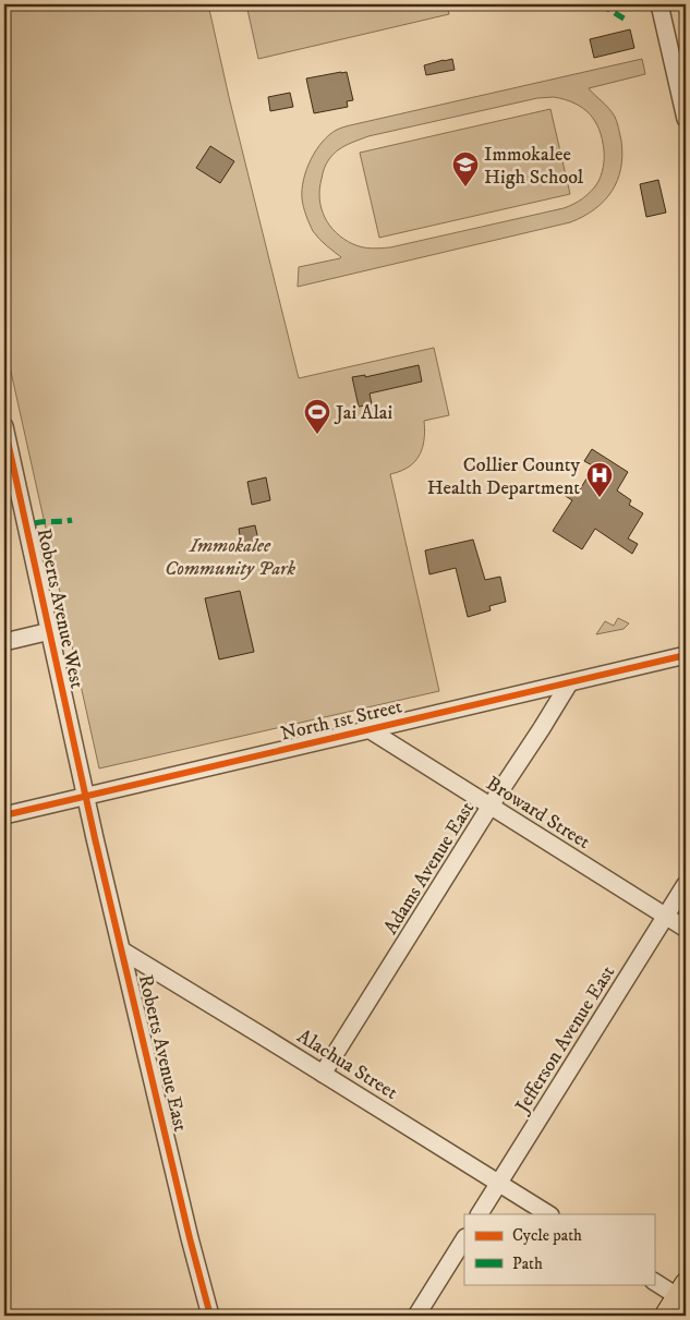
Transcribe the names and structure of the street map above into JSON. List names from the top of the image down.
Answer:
{
  "streets": {
    "street": [
      "Roberts Avenue West",
      "North 1st Street",
      "Broward Street",
      "Adams Avenue East",
      "Jefferson Avenue East",
      "Roberts Avenue East",
      "Alachua Street"
    ]
  },
  "crossings": [
    ["Roberts Avenue West", "North 1st Street"],
    ["Roberts Avenue West", "Roberts Avenue East"],
    ["North 1st Street", "Broward Street"],
    ["North 1st Street", "Adams Avenue East"],
    ["North 1st Street", "Roberts Avenue East"],
    ["Broward Street", "Adams Avenue East"],
    ["Broward Street", "Jefferson Avenue East"],
    ["Adams Avenue East", "Alachua Street"],
    ["Jefferson Avenue East", "Alachua Street"],
    ["Roberts Avenue East", "Alachua Street"]
  ],
  "parks": ["Immokalee Community Park"],
  "places": {
    "school or university": ["Immokalee High School"],
    "sports": ["Jai Alai"],
    "hospital": ["Collier County Health Department"]
  },
  "legend": ["Cycle path", "Path"]
}
